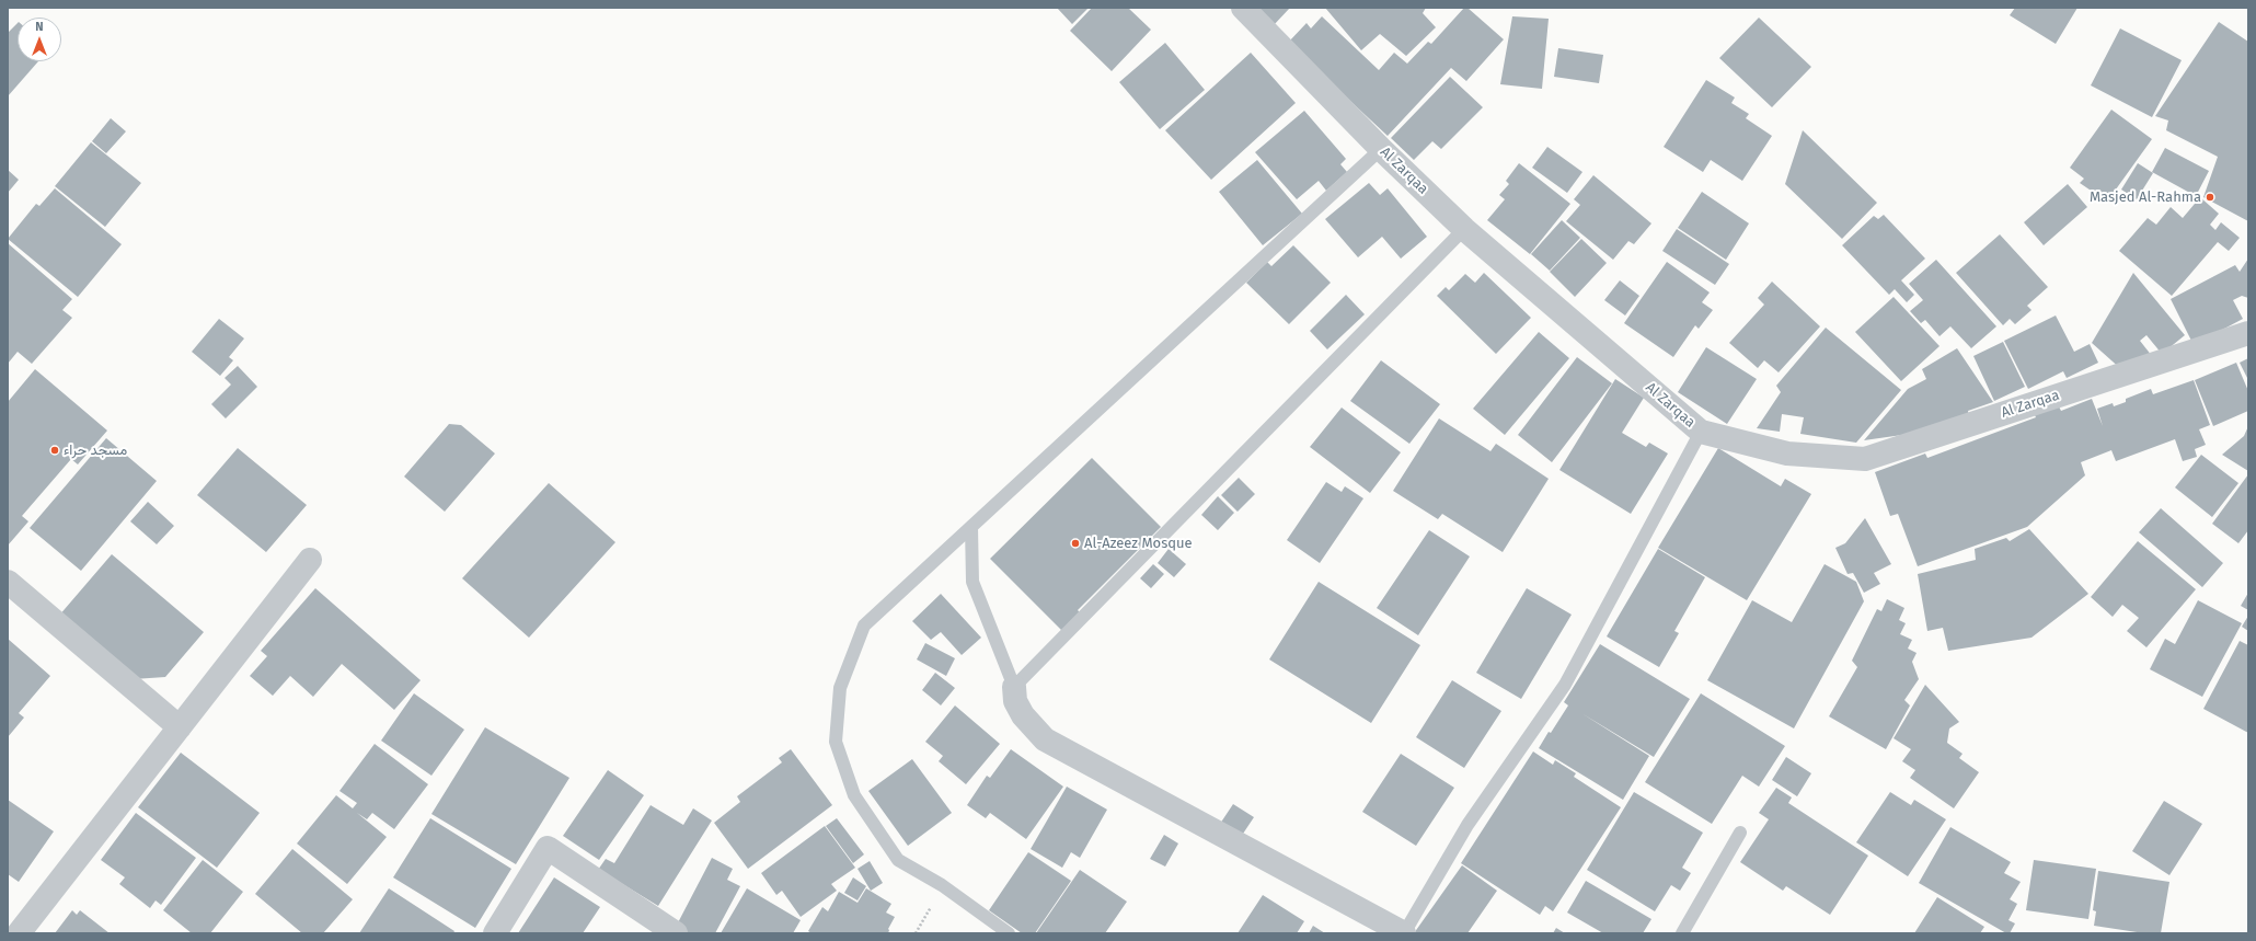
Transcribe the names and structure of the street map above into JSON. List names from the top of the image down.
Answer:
{
  "streets": {
    "street": ["Al Zarqaa"]
  },
  "places": ["Masjed Al-Rahma", "مسجد حراء", "Al-Azeez Mosque"],
  "north": "top"
}
